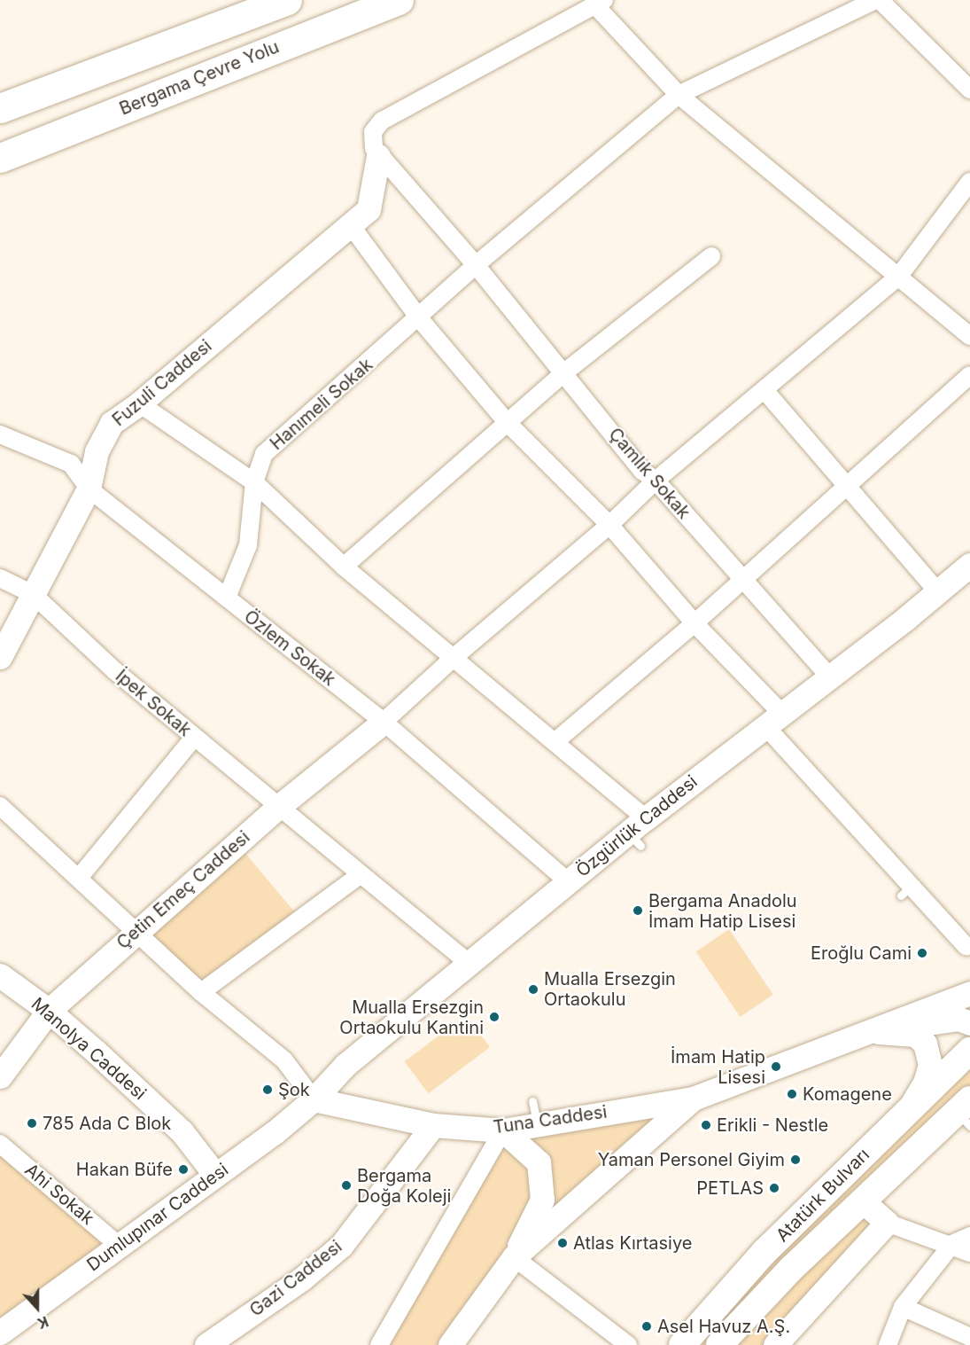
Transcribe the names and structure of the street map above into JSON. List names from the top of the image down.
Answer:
{
  "streets": {
    "highway": ["Bergama Çevre Yolu"],
    "main road": [
      "Fuzuli Caddesi",
      "Özgürlük Caddesi",
      "Çetin Emeç Caddesi",
      "Manolya Caddesi",
      "Tuna Caddesi",
      "Atatürk Bulvarı",
      "Dumlupınar Caddesi",
      "Gazi Caddesi"
    ],
    "street": [
      "Hanımeli Sokak",
      "Çamlık Sokak",
      "Özlem Sokak",
      "İpek Sokak",
      "Ahi Sokak"
    ]
  },
  "crossings": [
    ["Fuzuli Caddesi", "Çamlık Sokak"],
    ["Fuzuli Caddesi", "Özlem Sokak"],
    ["Fuzuli Caddesi", "İpek Sokak"],
    ["Hanımeli Sokak", "Çamlık Sokak"],
    ["Hanımeli Sokak", "Özlem Sokak"],
    ["Çamlık Sokak", "Özgürlük Caddesi"],
    ["Özlem Sokak", "Özgürlük Caddesi"],
    ["Özlem Sokak", "Çetin Emeç Caddesi"],
    ["İpek Sokak", "Özgürlük Caddesi"],
    ["İpek Sokak", "Çetin Emeç Caddesi"],
    ["Özgürlük Caddesi", "Tuna Caddesi"],
    ["Özgürlük Caddesi", "Dumlupınar Caddesi"],
    ["Çetin Emeç Caddesi", "Manolya Caddesi"],
    ["Manolya Caddesi", "Dumlupınar Caddesi"],
    ["Tuna Caddesi", "Dumlupınar Caddesi"],
    ["Tuna Caddesi", "Gazi Caddesi"],
    ["Ahi Sokak", "Dumlupınar Caddesi"]
  ],
  "places": [
    "Bergama Anadolu İmam Hatip Lisesi",
    "Eroğlu Cami",
    "Mualla Ersezgin Ortaokulu",
    "Mualla Ersezgin Ortaokulu Kantini",
    "İmam Hatip Lisesi",
    "Şok",
    "Komagene",
    "785 Ada C Blok",
    "Erikli - Nestle",
    "Yaman Personel Giyim",
    "Hakan Büfe",
    "Bergama Doğa Koleji",
    "PETLAS",
    "Atlas Kırtasiye",
    "Asel Havuz A.Ş."
  ],
  "north": "bottom"
}
